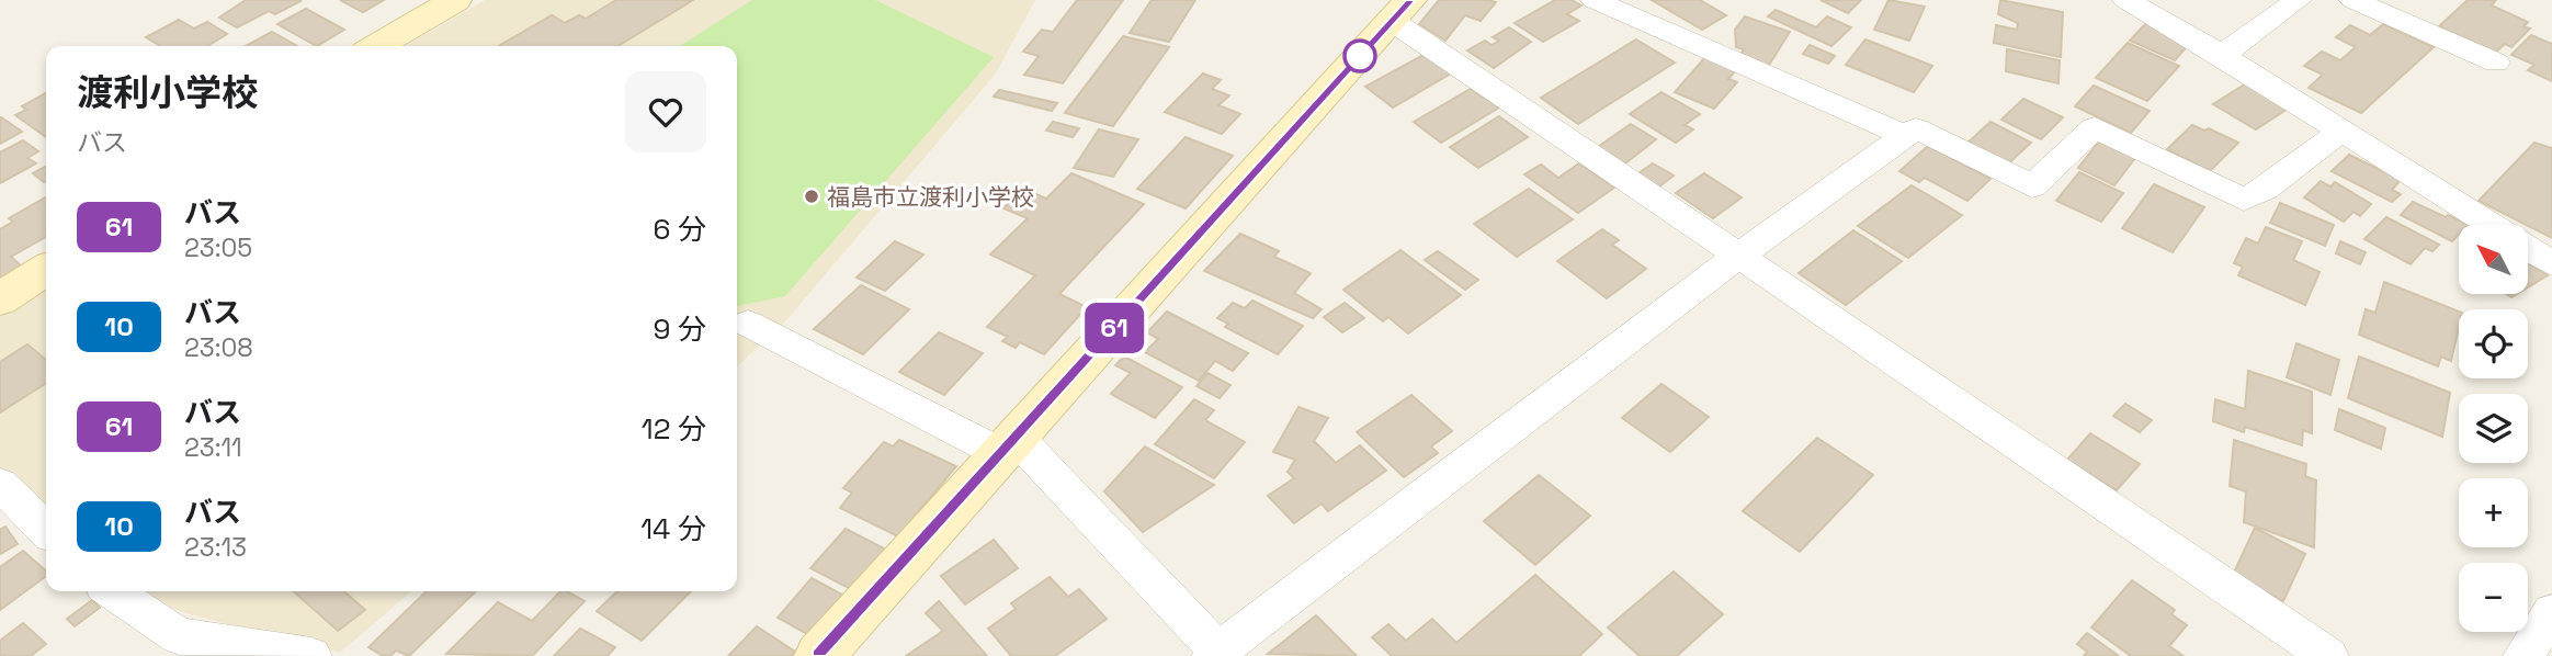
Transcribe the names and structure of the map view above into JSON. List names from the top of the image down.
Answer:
{
  "places": ["福島市立渡利小学校"],
  "lines": ["bus line 61"],
  "north": "top left",
  "page": {
    "on_map": "61",
    "heading": ["渡利小学校", "バス"],
    "list": [
      {
        "mark": "61",
        "name": "バス",
        "note": "23:05",
        "value": "6 分"
      },
      {
        "mark": "10",
        "name": "バス",
        "note": "23:08",
        "value": "9 分"
      },
      {
        "mark": "61",
        "name": "バス",
        "note": "23:11",
        "value": "12 分"
      },
      {
        "mark": "10",
        "name": "バス",
        "note": "23:13",
        "value": "14 分"
      }
    ],
    "map_buttons": ["+", "−"]
  }
}
